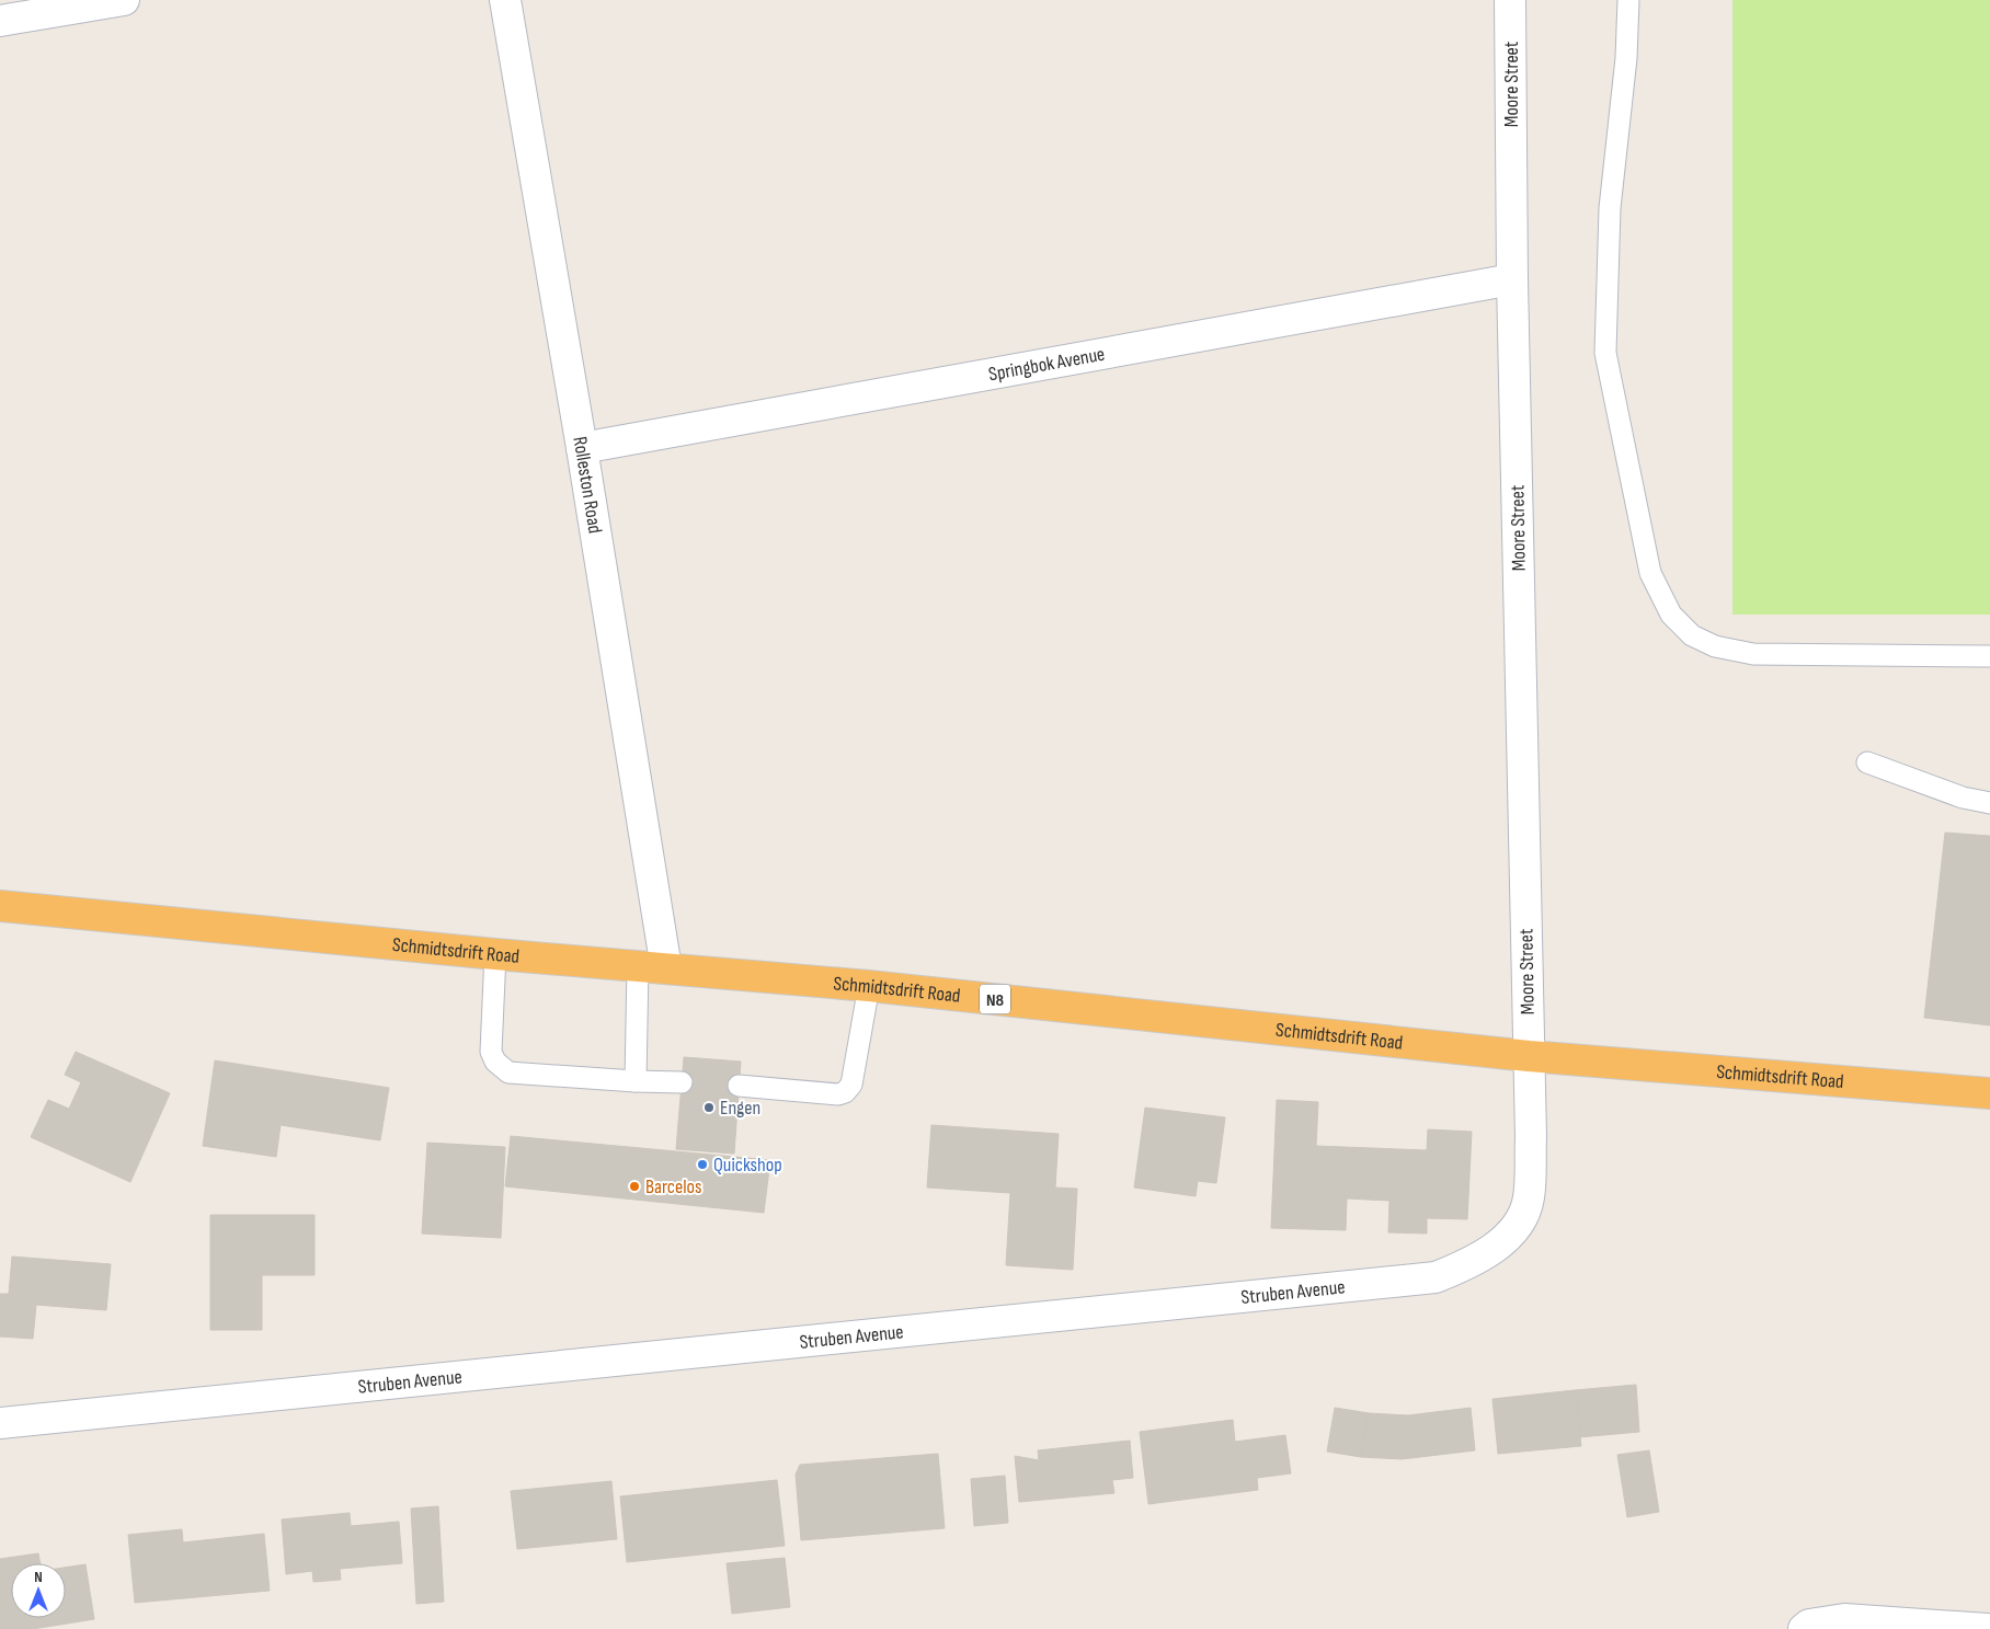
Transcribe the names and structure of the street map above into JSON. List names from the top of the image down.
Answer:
{
  "streets": {
    "highway": ["Schmidtsdrift Road", "N8"],
    "street": [
      "Moore Street",
      "Springbok Avenue",
      "Rolleston Road",
      "Struben Avenue"
    ]
  },
  "crossings": [
    ["Moore Street", "Springbok Avenue"],
    ["Moore Street", "Schmidtsdrift Road"],
    ["Moore Street", "Struben Avenue"],
    ["Springbok Avenue", "Rolleston Road"],
    ["Rolleston Road", "Schmidtsdrift Road"],
    ["Schmidtsdrift Road", "Struben Avenue"]
  ],
  "places": ["Engen", "Quickshop", "Barcelos"],
  "north": "top"
}
